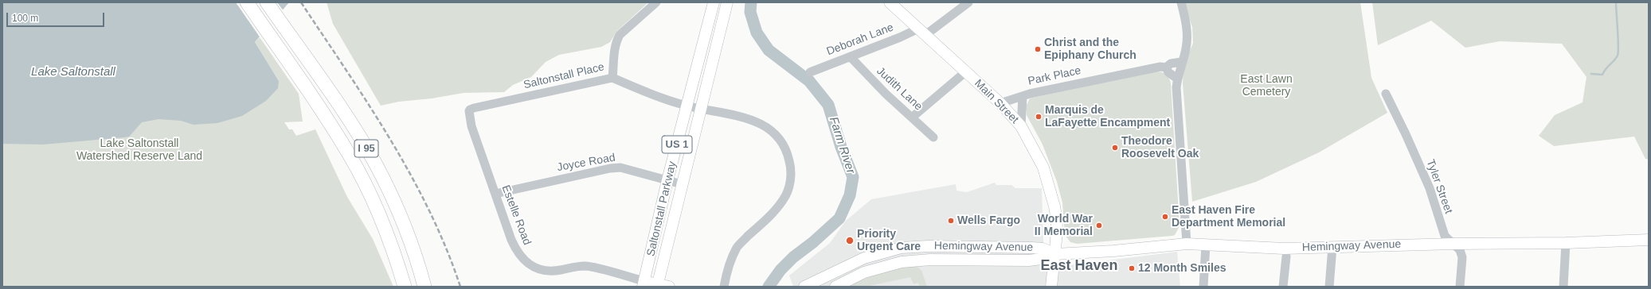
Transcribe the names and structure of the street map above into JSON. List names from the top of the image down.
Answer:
{
  "streets": {
    "highway": ["I 95"],
    "main road": [
      "Main Street",
      "US 1",
      "Saltonstall Parkway",
      "Hemingway Avenue"
    ],
    "street": [
      "Deborah Lane",
      "Saltonstall Place",
      "Park Place",
      "Judith Lane",
      "Joyce Road",
      "Tyler Street",
      "Estelle Road"
    ]
  },
  "crossings": [
    ["Deborah Lane", "Judith Lane"],
    ["Deborah Lane", "Main Street"],
    ["Saltonstall Place", "Estelle Road"],
    ["Park Place", "Main Street"],
    ["Main Street", "Hemingway Avenue"],
    ["Joyce Road", "Saltonstall Parkway"],
    ["Joyce Road", "Estelle Road"],
    ["Tyler Street", "Hemingway Avenue"],
    ["Saltonstall Parkway", "Estelle Road"]
  ],
  "districts": ["East Haven"],
  "water": ["Lake Saltonstall", "Farm River"],
  "parks": ["East Lawn Cemetery", "Lake Saltonstall Watershed Reserve Land"],
  "places": [
    "Christ and the Epiphany Church",
    "Marquis de LaFayette Encampment",
    "Theodore Roosevelt Oak",
    "East Haven Fire Department Memorial",
    "Wells Fargo",
    "World War II Memorial",
    "Priority Urgent Care",
    "12 Month Smiles"
  ],
  "scale_bar": "100 m"
}
